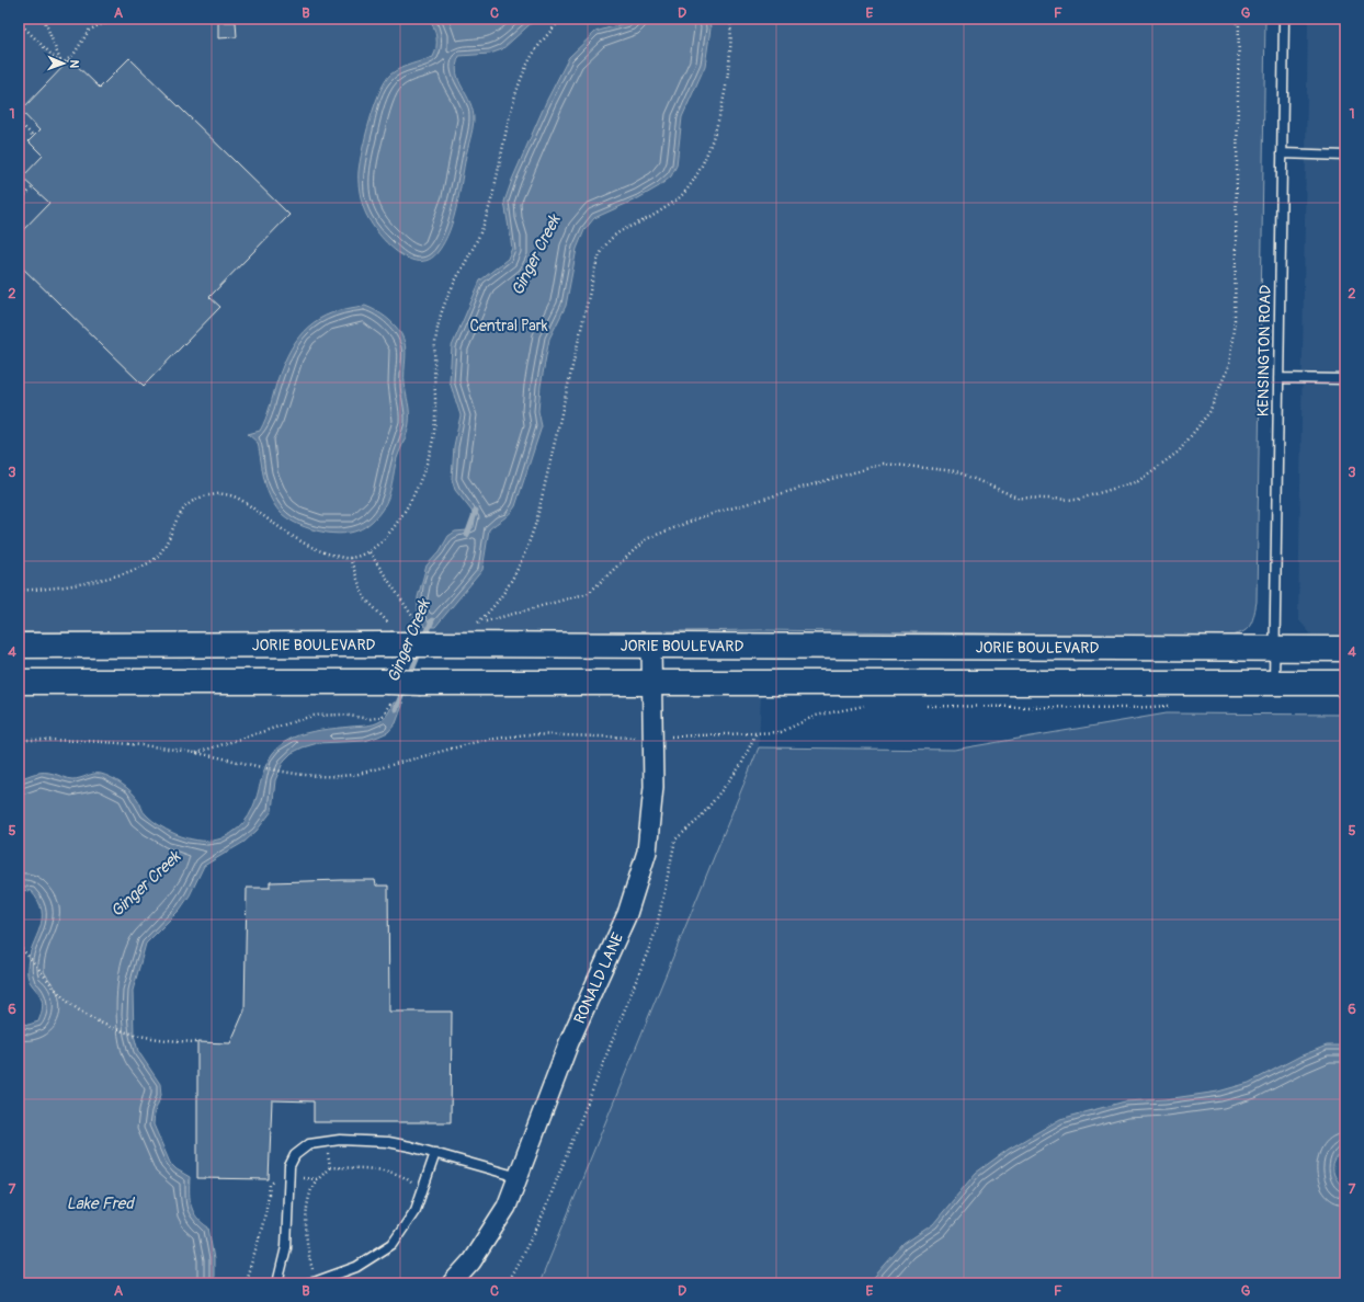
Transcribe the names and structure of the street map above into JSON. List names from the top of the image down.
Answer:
{
  "streets": {
    "main road": ["JORIE BOULEVARD"],
    "street": ["RONALD LANE"],
    "lane": ["KENSINGTON ROAD"]
  },
  "crossings": [
    ["KENSINGTON ROAD", "JORIE BOULEVARD"],
    ["JORIE BOULEVARD", "RONALD LANE"]
  ],
  "water": ["Ginger Creek", "Lake Fred"],
  "parks": ["Central Park"],
  "north": "right",
  "grid": {
    "columns": [
      "A",
      "B",
      "C",
      "D",
      "E",
      "F",
      "G"
    ],
    "rows": [
      "1",
      "2",
      "3",
      "4",
      "5",
      "6",
      "7"
    ]
  }
}
